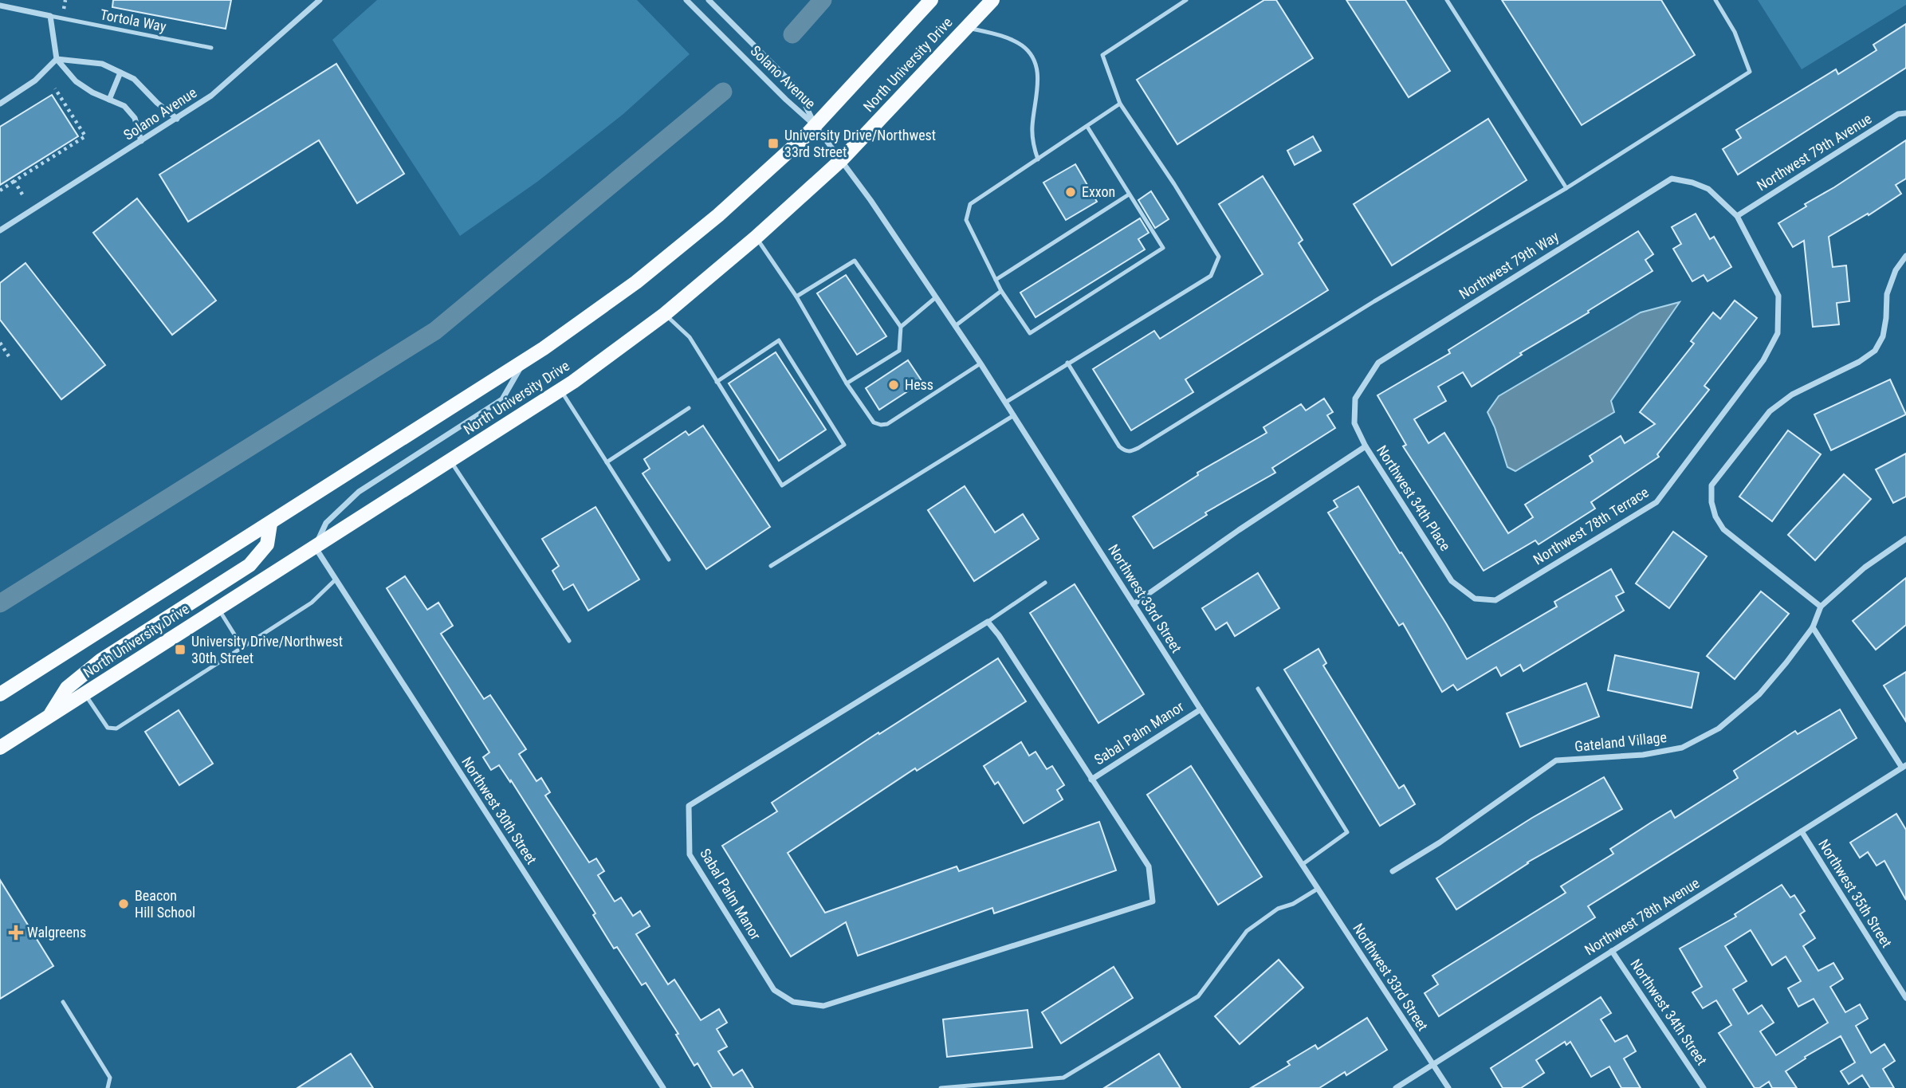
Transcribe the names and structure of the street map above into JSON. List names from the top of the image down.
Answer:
{
  "streets": {
    "main road": ["North University Drive"],
    "street": [
      "Solano Avenue",
      "Northwest 79th Avenue",
      "Northwest 79th Way",
      "Northwest 34th Place",
      "Northwest 78th Terrace",
      "Northwest 33rd Street",
      "Sabal Palm Manor",
      "Gateland Village",
      "Northwest 30th Street",
      "Northwest 35th Street",
      "Northwest 78th Avenue",
      "Northwest 34th Street"
    ],
    "lane": ["Tortola Way"]
  },
  "crossings": [
    ["North University Drive", "Solano Avenue"],
    ["North University Drive", "Northwest 33rd Street"],
    ["North University Drive", "Northwest 30th Street"],
    ["Solano Avenue", "Northwest 33rd Street"],
    ["Northwest 79th Avenue", "Northwest 79th Way"],
    ["Northwest 79th Avenue", "Northwest 78th Terrace"],
    ["Northwest 79th Way", "Northwest 34th Place"],
    ["Northwest 79th Way", "Northwest 78th Terrace"],
    ["Northwest 34th Place", "Northwest 78th Terrace"],
    ["Northwest 33rd Street", "Sabal Palm Manor"],
    ["Northwest 33rd Street", "Northwest 78th Avenue"],
    ["Gateland Village", "Northwest 78th Avenue"],
    ["Northwest 35th Street", "Northwest 78th Avenue"],
    ["Northwest 78th Avenue", "Northwest 34th Street"]
  ],
  "places": {
    "transit": ["University Drive/Northwest 33rd Street", "University Drive/Northwest 30th Street"],
    "other": ["Exxon", "Hess", "Beacon Hill School"],
    "health": ["Walgreens"]
  }
}
